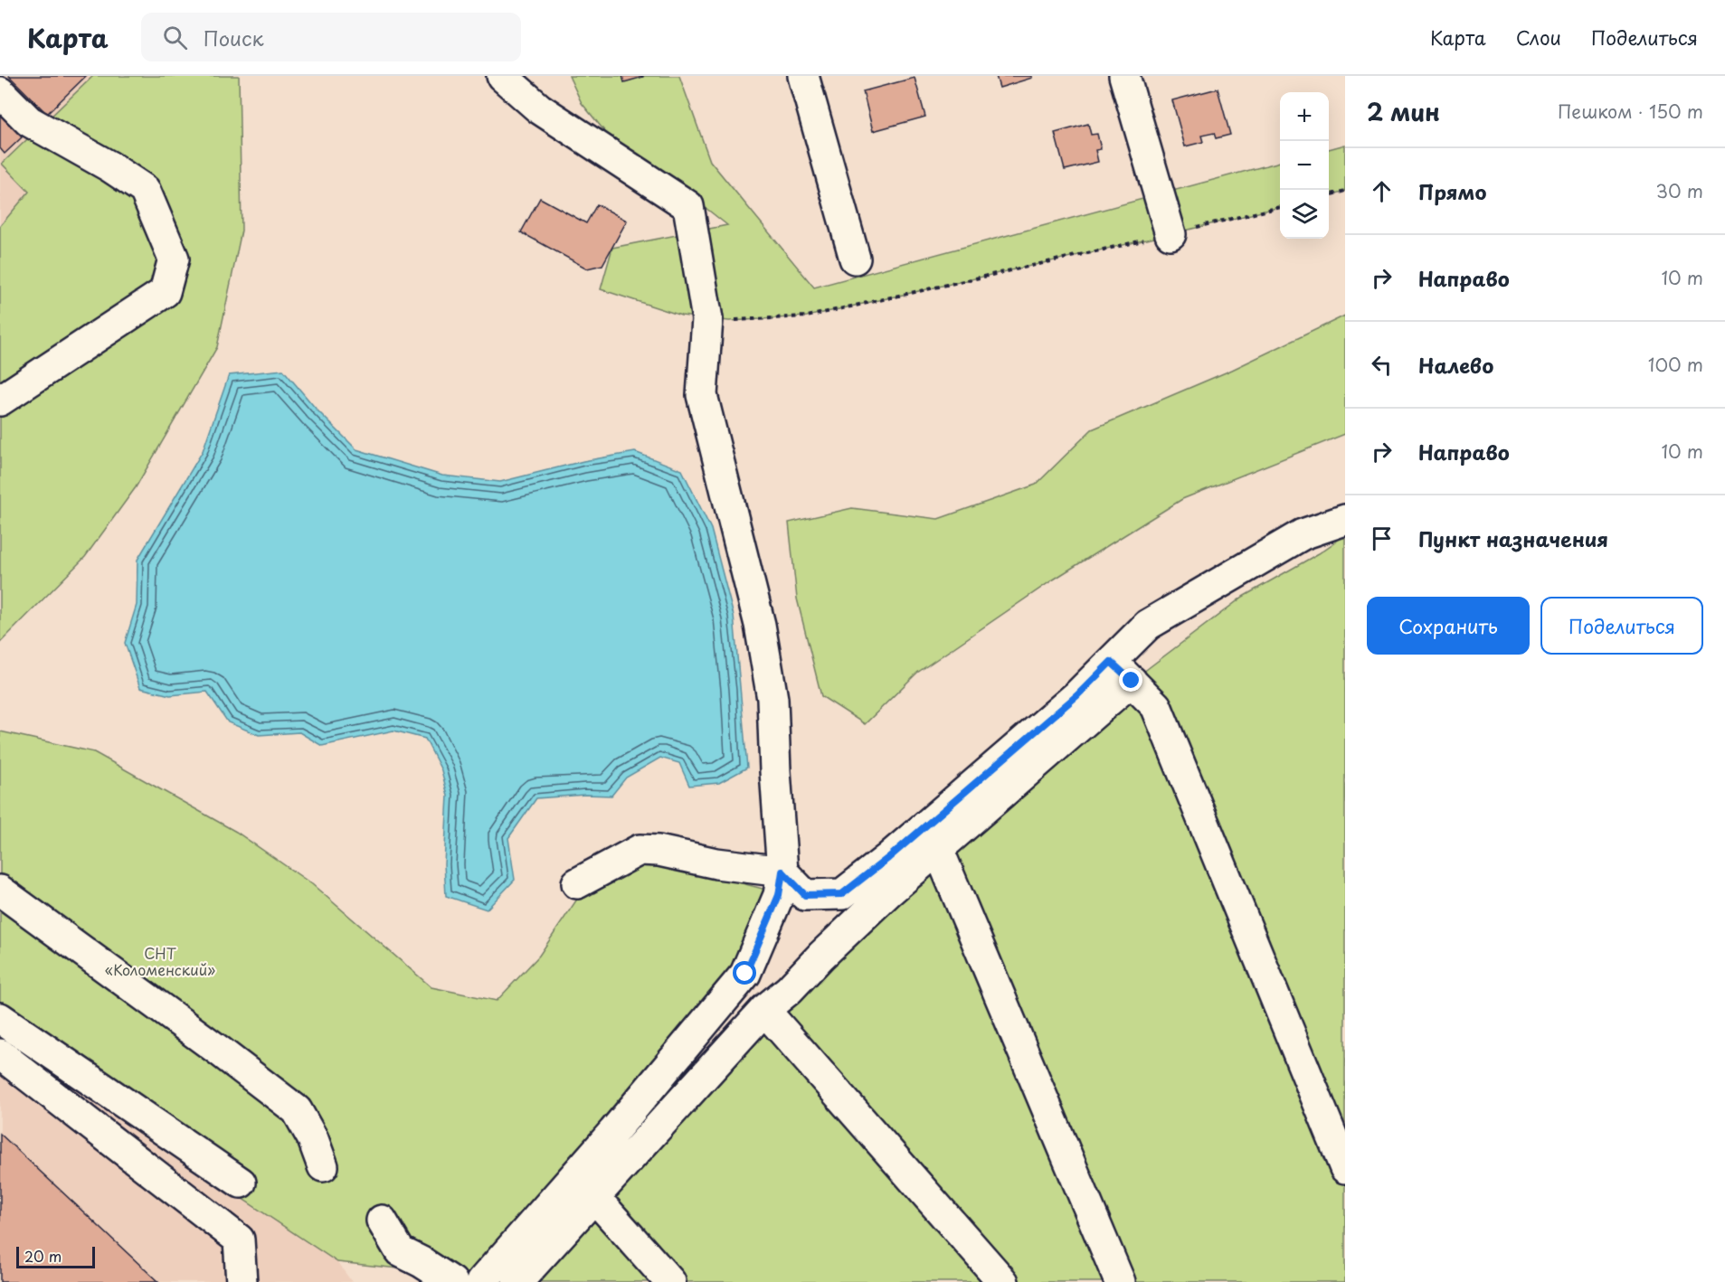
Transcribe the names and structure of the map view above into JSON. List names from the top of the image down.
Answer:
{
  "parks": ["СНТ «Коломенский»"],
  "scale_bar": "20 m",
  "page": {
    "header": "Карта",
    "search": "Поиск",
    "nav": ["Карта", "Слои", "Поделиться"],
    "heading": ["2 мин", "Пешком · 150 m"],
    "map_buttons": ["+", "−"],
    "list": [
      ["Прямо", "30 m"],
      ["Направо", "10 m"],
      ["Налево", "100 m"],
      ["Направо", "10 m"],
      "Пункт назначения"
    ],
    "buttons": ["Сохранить", "Поделиться"],
    "scale": "20 m"
  }
}
